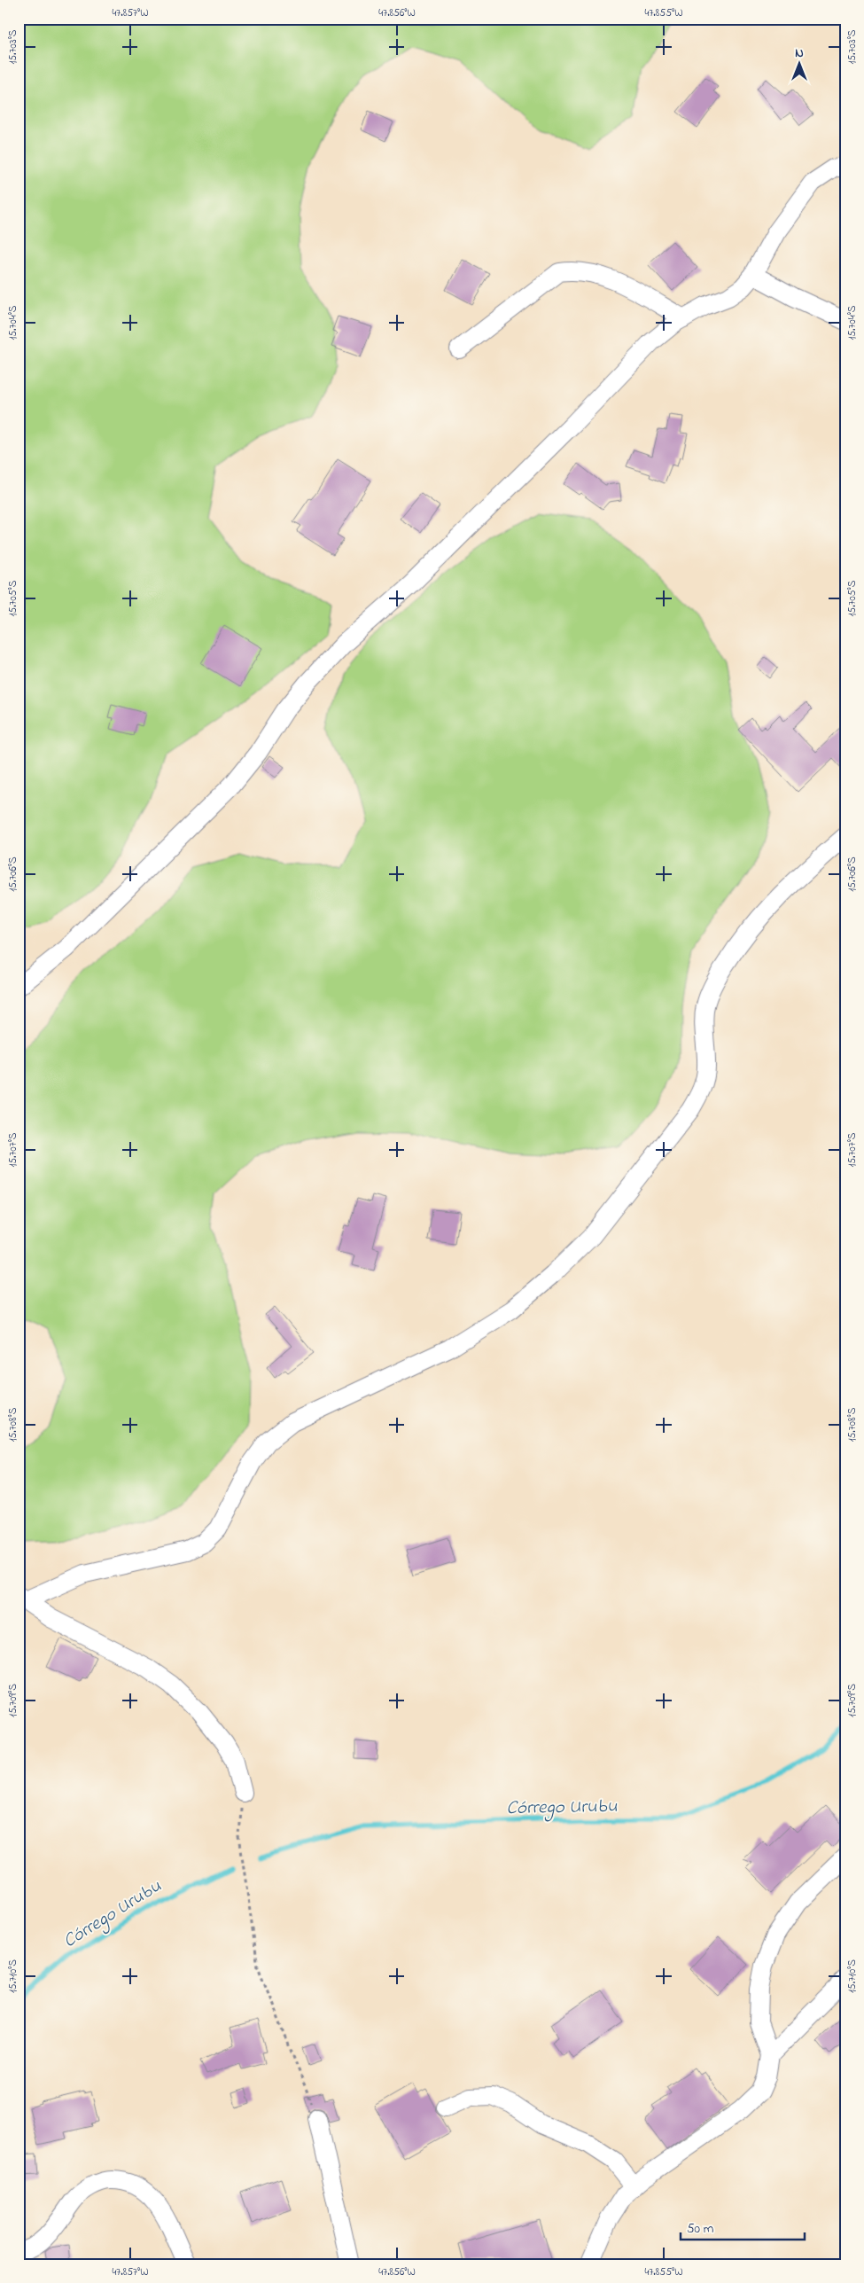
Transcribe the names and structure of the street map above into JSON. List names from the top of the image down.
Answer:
{
  "water": ["Córrego Urubu"],
  "scale_bar": "50 m",
  "north": "top",
  "coordinates": [
    "47.857°W",
    "47.856°W",
    "47.855°W",
    "15.703°S",
    "15.704°S",
    "15.705°S",
    "15.706°S",
    "15.707°S",
    "15.708°S",
    "15.709°S",
    "15.710°S"
  ]
}
